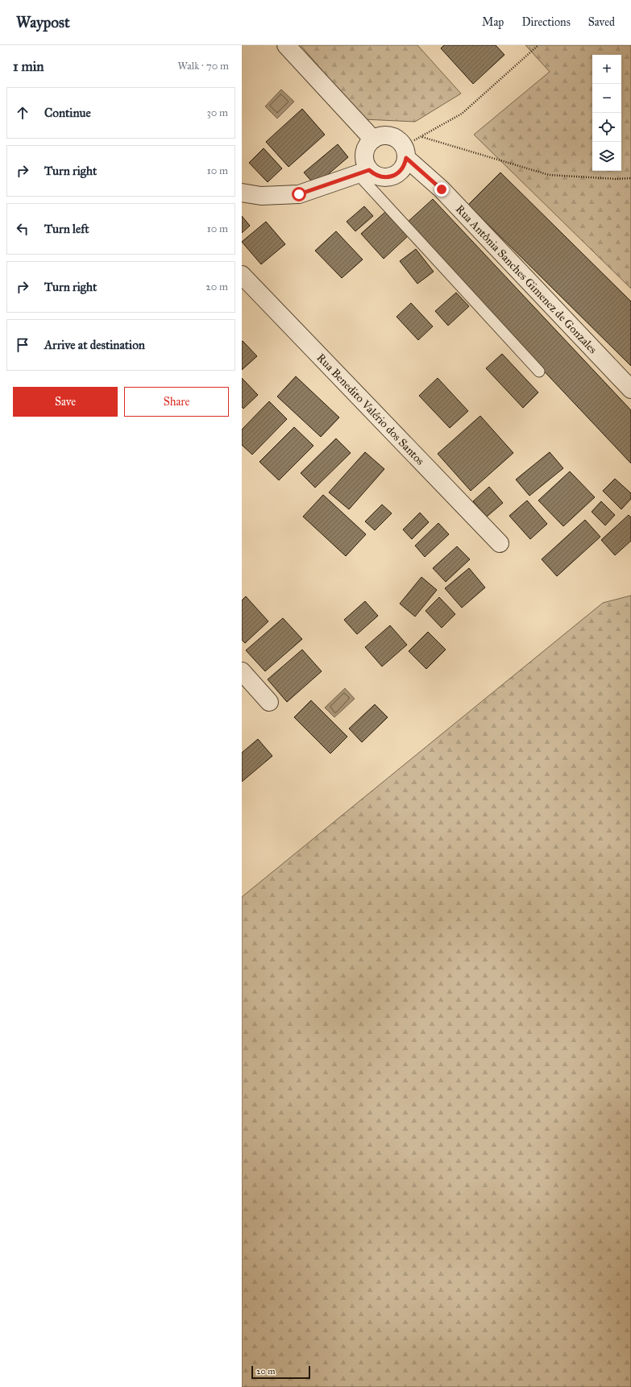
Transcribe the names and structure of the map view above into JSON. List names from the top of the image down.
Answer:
{
  "streets": {
    "street": ["Rua Antônia Sanches Gimenez de Gonzales", "Rua Benedito Valério dos Santos"]
  },
  "scale_bar": "20 m",
  "page": {
    "header": "Waypost",
    "nav": ["Map", "Directions", "Saved"],
    "heading": ["1 min", "Walk · 70 m"],
    "map_buttons": ["+", "−"],
    "list": [
      ["Continue", "30 m"],
      ["Turn right", "10 m"],
      ["Turn left", "10 m"],
      ["Turn right", "20 m"],
      "Arrive at destination"
    ],
    "buttons": ["Save", "Share"],
    "scale": "20 m"
  }
}
